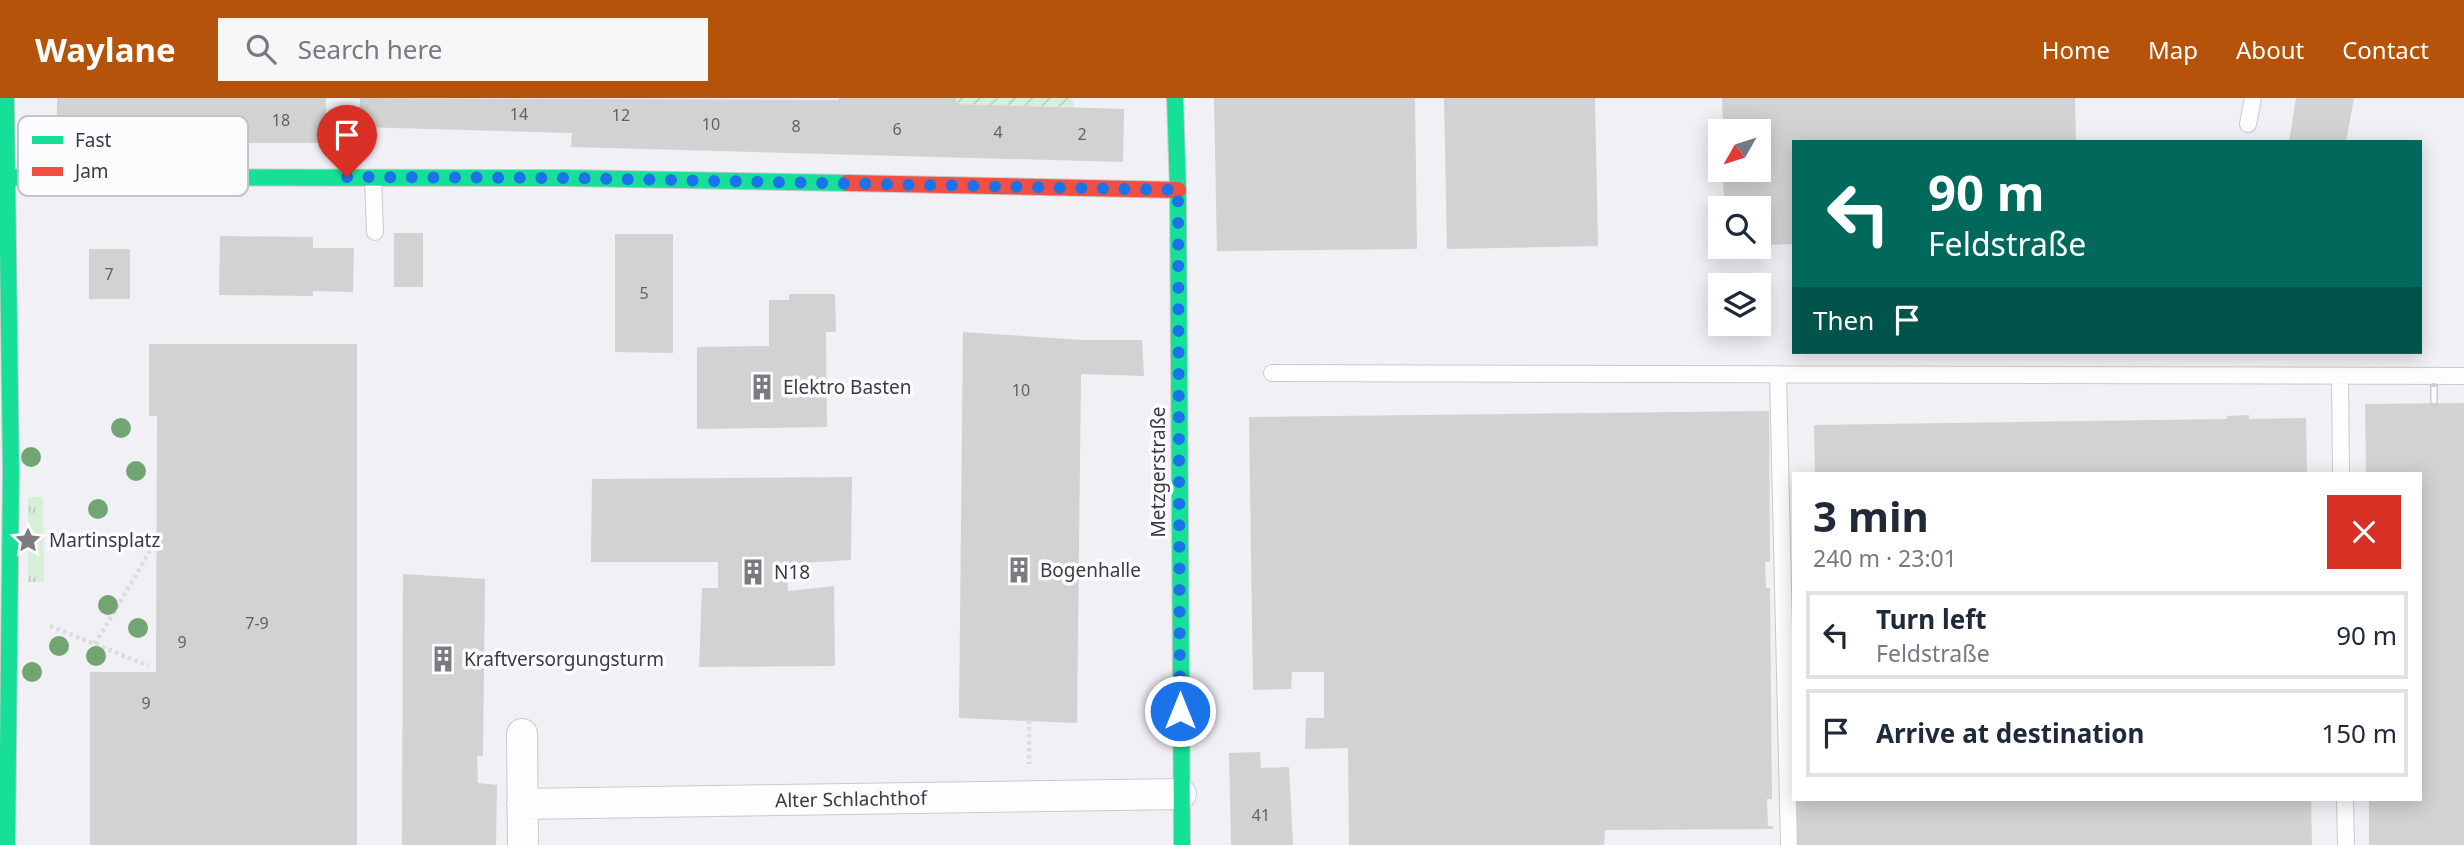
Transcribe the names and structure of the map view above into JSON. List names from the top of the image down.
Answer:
{
  "streets": {
    "street": ["Metzgerstraße", "Alter Schlachthof"]
  },
  "crossings": [
    ["Metzgerstraße", "Alter Schlachthof"]
  ],
  "places": {
    "building": [
      "Elektro Basten",
      "Bogenhalle",
      "N18",
      "Kraftversorgungsturm"
    ],
    "place": ["Martinsplatz"]
  },
  "house_numbers": [
    "14",
    "12",
    "18",
    "10",
    "8",
    "6",
    "4",
    "2",
    "7",
    "5",
    "10",
    "7-9",
    "9",
    "9",
    "41"
  ],
  "legend": ["Fast", "Jam"],
  "north": "bottom left",
  "page": {
    "header": "Waylane",
    "search": "Search here",
    "nav": [
      "Home",
      "Map",
      "About",
      "Contact"
    ],
    "turn": ["90 m", "Feldstraße"],
    "then": "Then",
    "heading": ["3 min", "240 m · 23:01"],
    "list": [
      {
        "name": "Turn left",
        "note": "Feldstraße",
        "value": "90 m"
      },
      {
        "name": "Arrive at destination",
        "value": "150 m"
      }
    ]
  }
}
